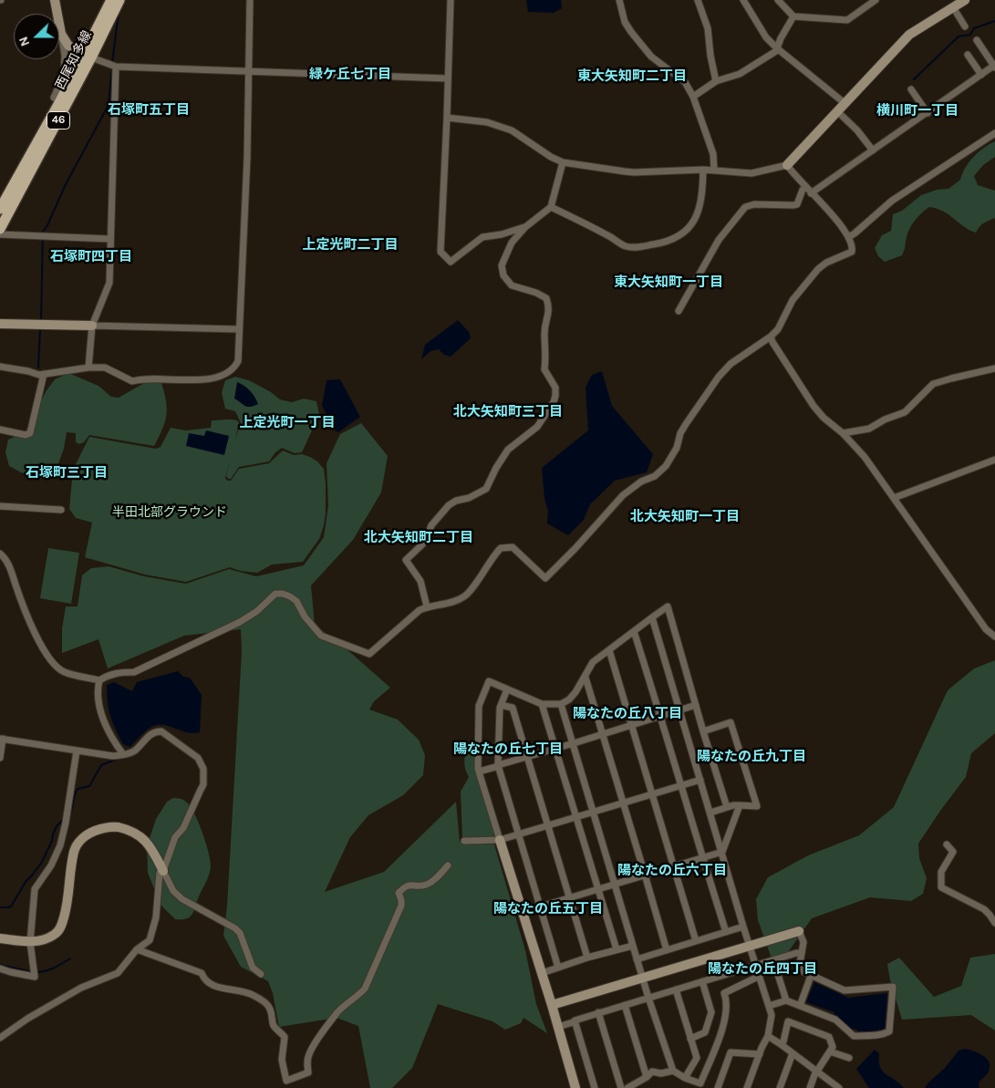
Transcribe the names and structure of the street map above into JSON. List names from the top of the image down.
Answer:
{
  "streets": {
    "main road": ["西尾知多線", "46"]
  },
  "districts": [
    "緑ケ丘七丁目",
    "東大矢知町二丁目",
    "石塚町五丁目",
    "横川町一丁目",
    "上定光町二丁目",
    "石塚町四丁目",
    "東大矢知町一丁目",
    "北大矢知町三丁目",
    "上定光町一丁目",
    "石塚町三丁目",
    "北大矢知町一丁目",
    "北大矢知町二丁目",
    "陽なたの丘八丁目",
    "陽なたの丘七丁目",
    "陽なたの丘九丁目",
    "陽なたの丘六丁目",
    "陽なたの丘五丁目",
    "陽なたの丘四丁目"
  ],
  "parks": ["半田北部グラウンド"],
  "north": "left"
}
